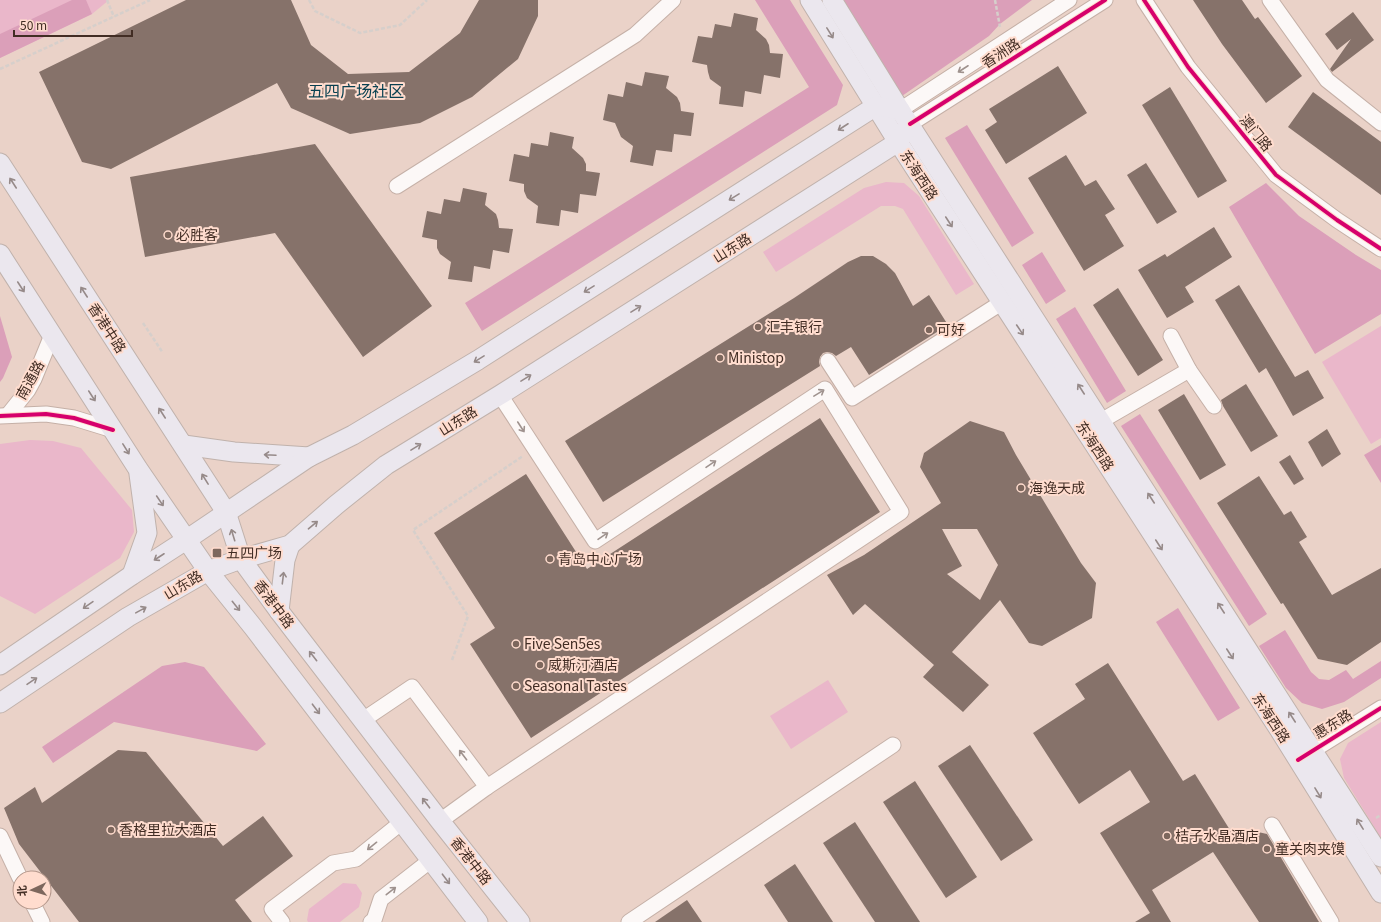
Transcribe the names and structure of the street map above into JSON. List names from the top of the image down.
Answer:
{
  "streets": {
    "main road": ["东海西路", "山东路", "香港中路"],
    "street": [
      "香洲路",
      "澳门路",
      "南通路",
      "惠东路"
    ]
  },
  "crossings": [
    ["香洲路", "东海西路"],
    ["香洲路", "山东路"],
    ["东海西路", "山东路"],
    ["东海西路", "惠东路"],
    ["山东路", "香港中路"]
  ],
  "districts": ["五四广场社区"],
  "places": {
    "other": [
      "必胜客",
      "汇丰银行",
      "可好",
      "Ministop",
      "海逸天成",
      "青岛中心广场",
      "Five Sen5es",
      "威斯汀酒店",
      "Seasonal Tastes",
      "香格里拉大酒店",
      "桔子水晶酒店",
      "童关肉夹馍"
    ],
    "transit": ["五四广场"]
  },
  "scale_bar": "50 m",
  "north": "left"
}
